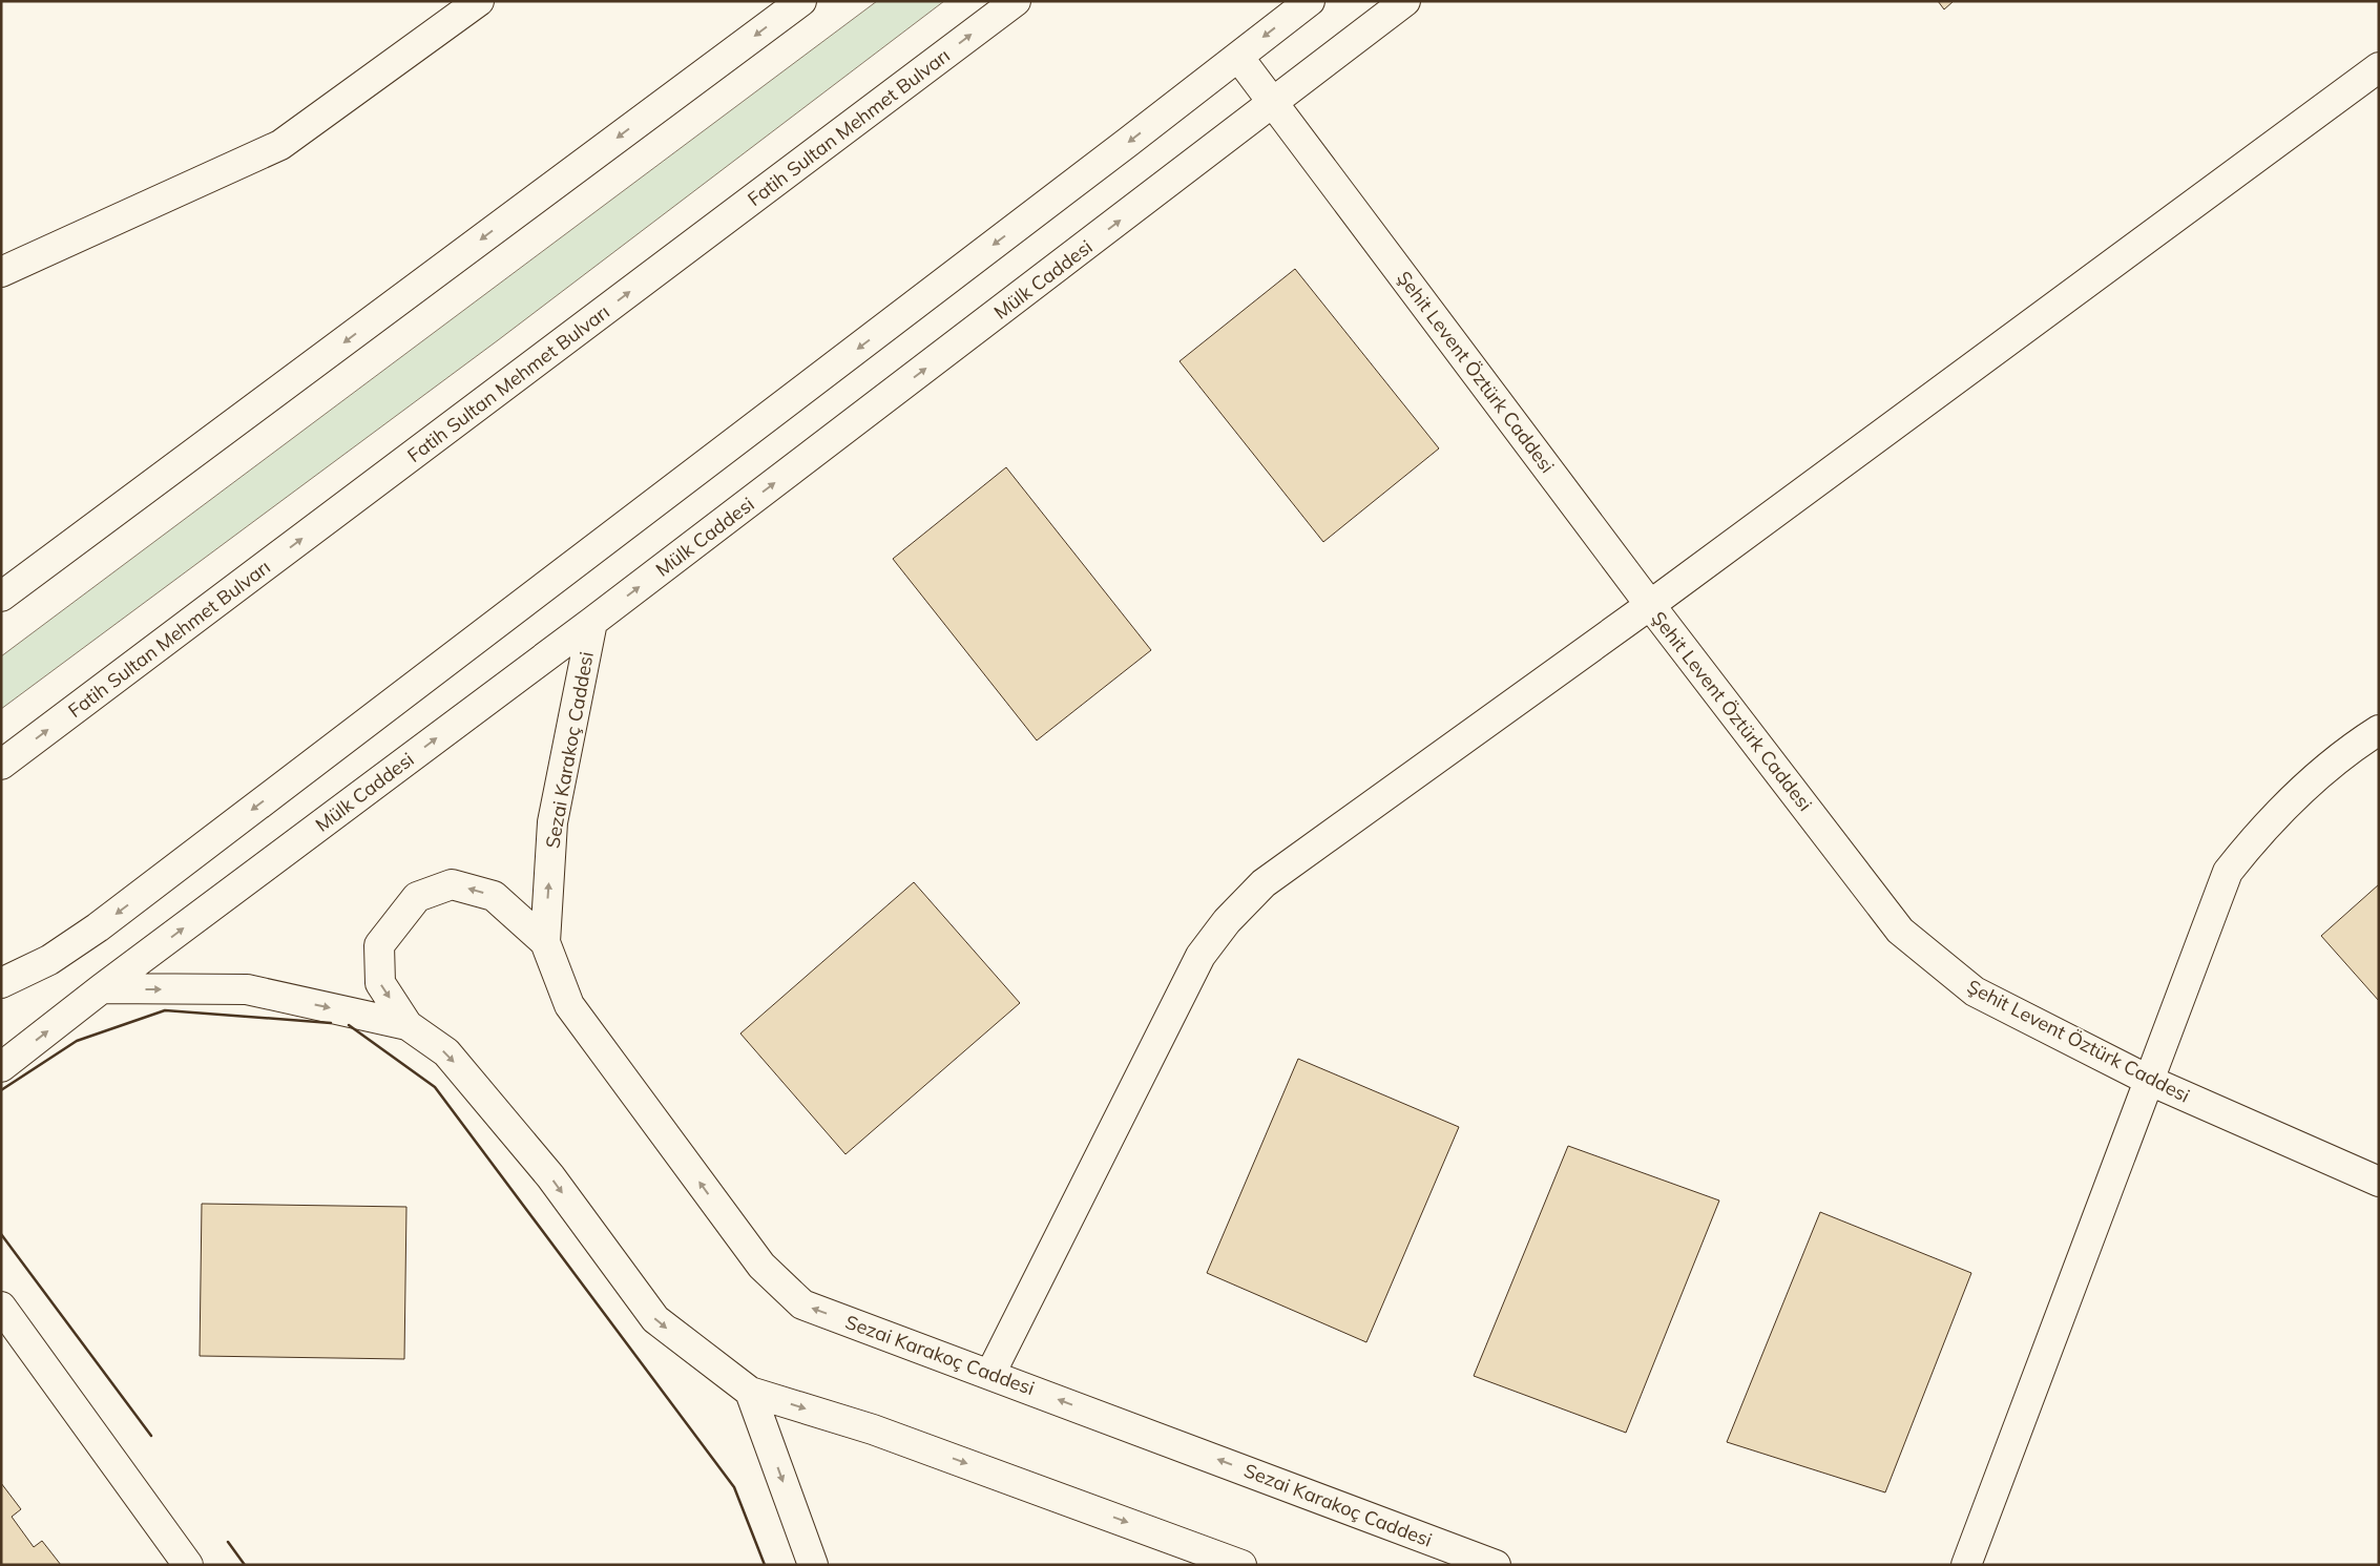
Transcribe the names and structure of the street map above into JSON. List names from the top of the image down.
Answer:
{
  "streets": {
    "main road": [
      "Fatih Sultan Mehmet Bulvarı",
      "Mülk Caddesi",
      "Şehit Levent Öztürk Caddesi",
      "Sezai Karakoç Caddesi"
    ]
  },
  "crossings": [
    ["Mülk Caddesi", "Şehit Levent Öztürk Caddesi"],
    ["Mülk Caddesi", "Sezai Karakoç Caddesi"]
  ]
}
